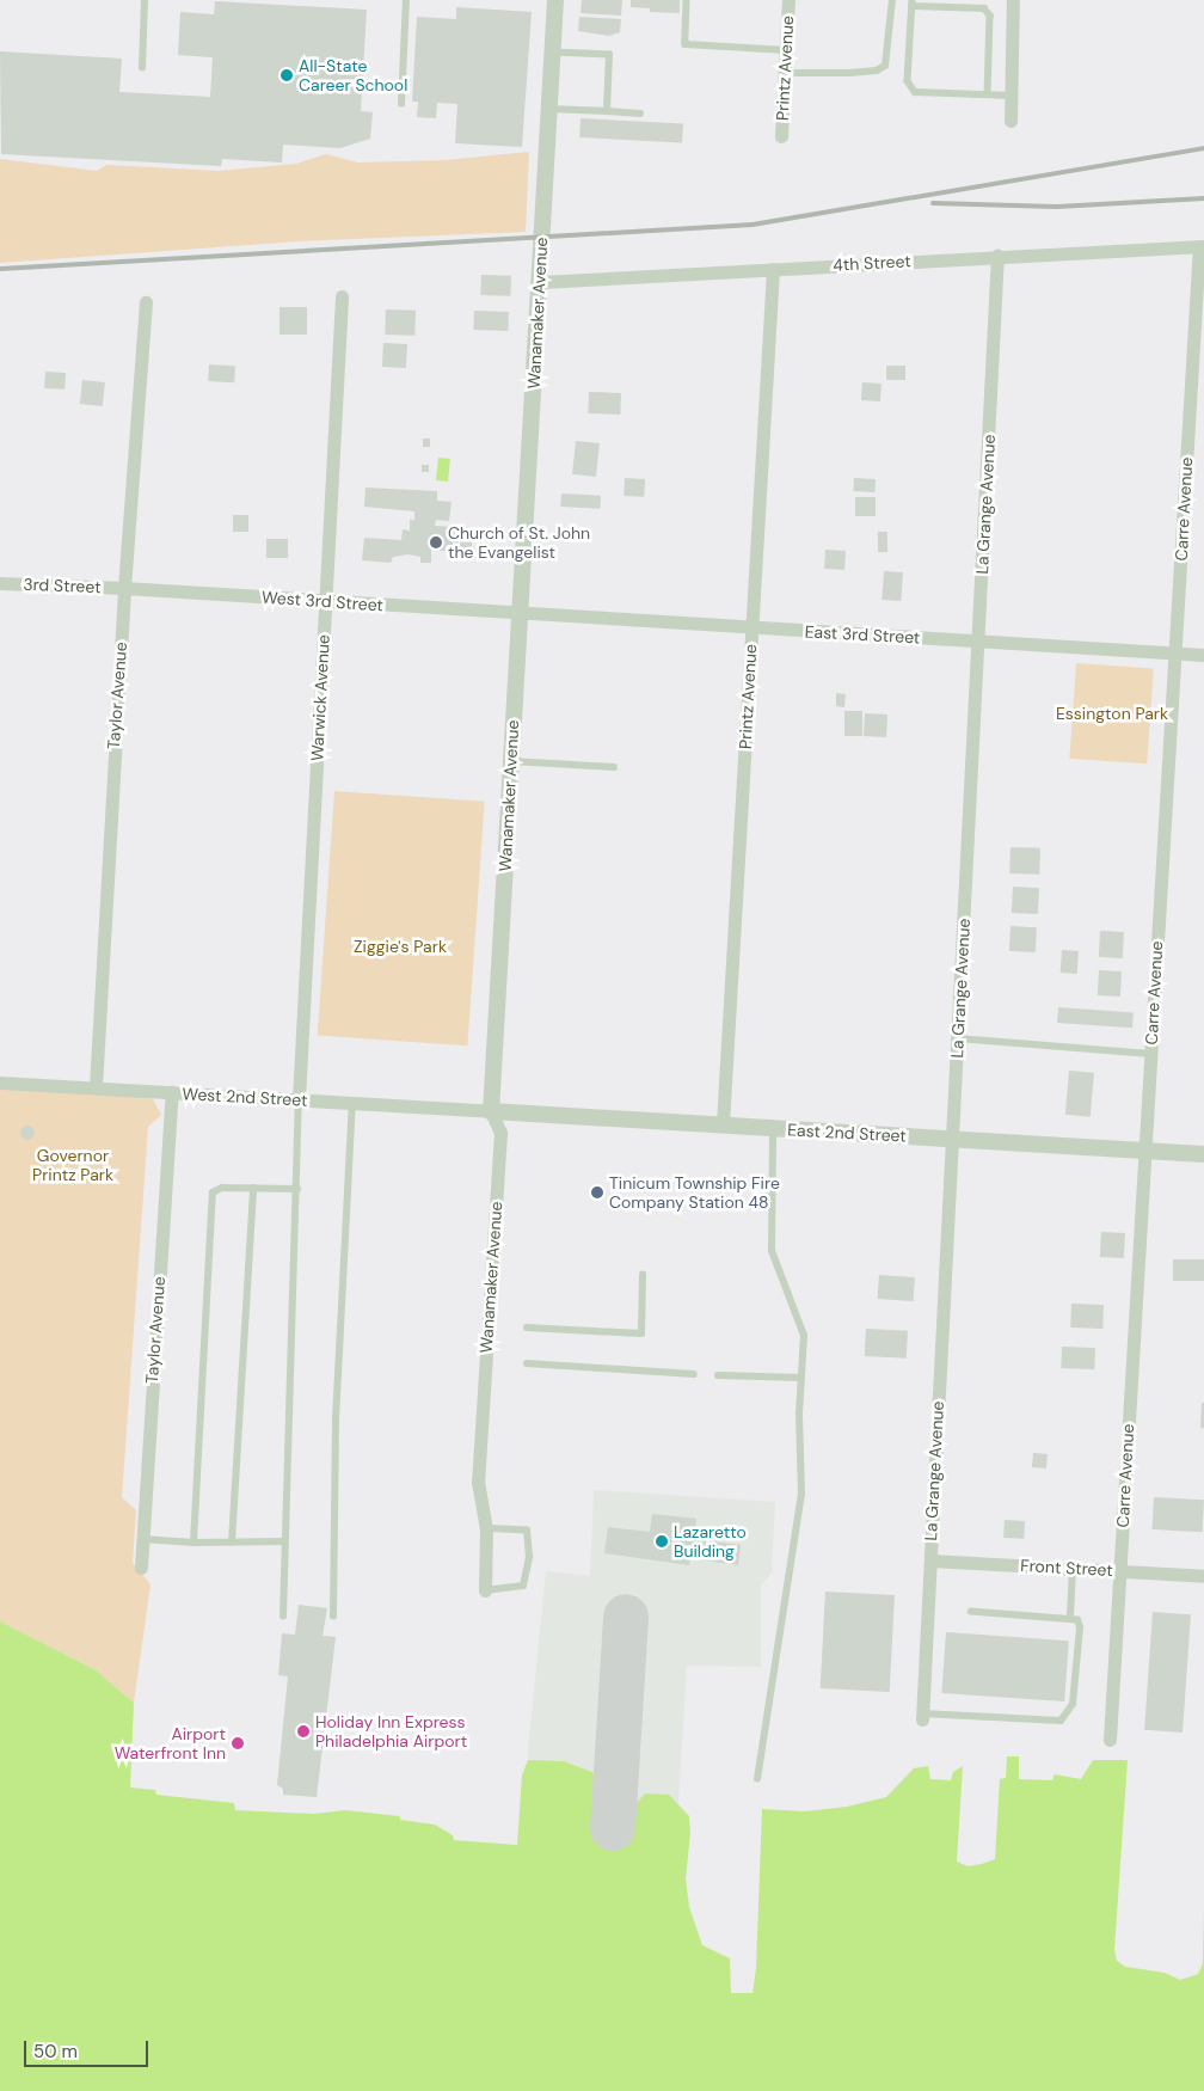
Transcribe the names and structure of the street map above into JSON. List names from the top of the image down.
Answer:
{
  "streets": {
    "street": [
      "Printz Avenue",
      "4th Street",
      "Wanamaker Avenue",
      "La Grange Avenue",
      "Carre Avenue",
      "3rd Street",
      "West 3rd Street",
      "East 3rd Street",
      "Taylor Avenue",
      "Warwick Avenue",
      "West 2nd Street",
      "East 2nd Street",
      "Front Street"
    ]
  },
  "crossings": [
    ["Printz Avenue", "4th Street"],
    ["Printz Avenue", "East 3rd Street"],
    ["Printz Avenue", "East 2nd Street"],
    ["4th Street", "Wanamaker Avenue"],
    ["4th Street", "La Grange Avenue"],
    ["4th Street", "Carre Avenue"],
    ["Wanamaker Avenue", "West 3rd Street"],
    ["Wanamaker Avenue", "East 3rd Street"],
    ["Wanamaker Avenue", "West 2nd Street"],
    ["Wanamaker Avenue", "East 2nd Street"],
    ["La Grange Avenue", "East 3rd Street"],
    ["La Grange Avenue", "East 2nd Street"],
    ["La Grange Avenue", "Front Street"],
    ["Carre Avenue", "East 3rd Street"],
    ["Carre Avenue", "East 2nd Street"],
    ["Carre Avenue", "Front Street"],
    ["3rd Street", "West 3rd Street"],
    ["3rd Street", "Taylor Avenue"],
    ["West 3rd Street", "East 3rd Street"],
    ["West 3rd Street", "Taylor Avenue"],
    ["West 3rd Street", "Warwick Avenue"],
    ["Taylor Avenue", "West 2nd Street"],
    ["Warwick Avenue", "West 2nd Street"],
    ["West 2nd Street", "East 2nd Street"]
  ],
  "parks": ["Essington Park", "Ziggie's Park", "Governor Printz Park"],
  "places": [
    "All-State Career School",
    "Church of St. John the Evangelist",
    "Tinicum Township Fire Company Station 48",
    "Lazaretto Building",
    "Holiday Inn Express Philadelphia Airport",
    "Airport Waterfront Inn"
  ],
  "scale_bar": "50 m"
}
